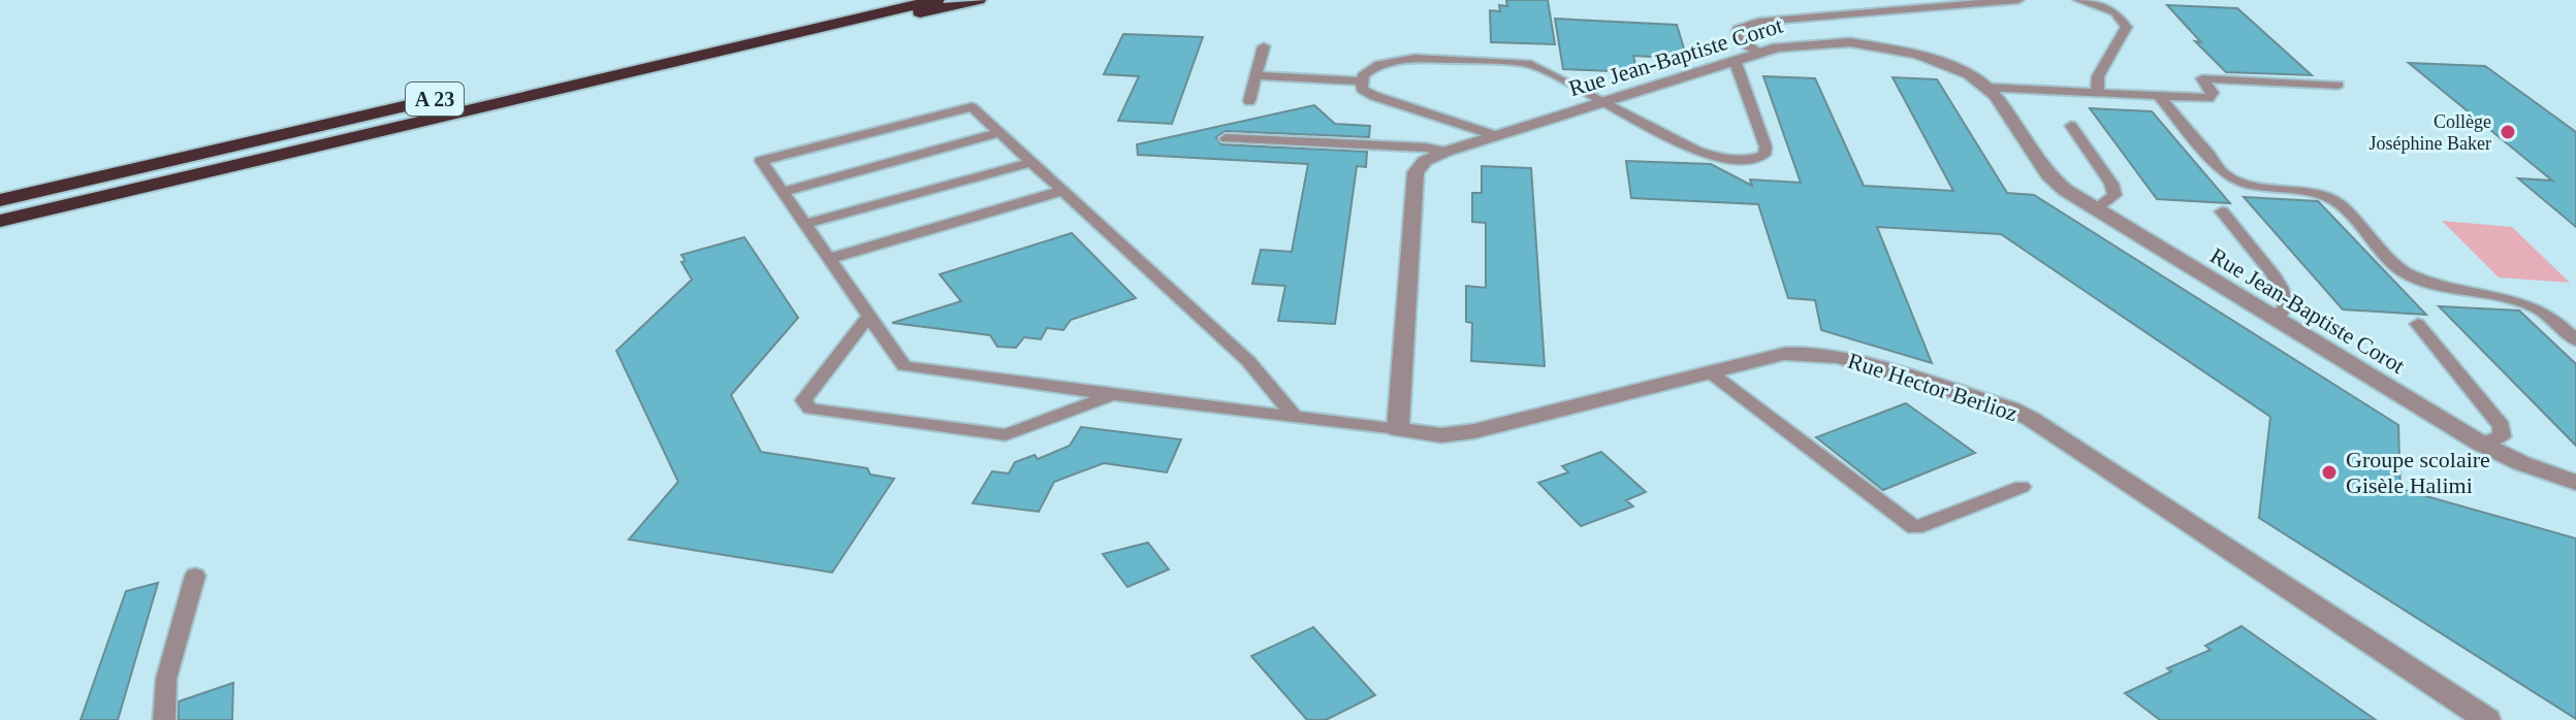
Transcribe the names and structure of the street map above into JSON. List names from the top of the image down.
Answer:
{
  "streets": {
    "highway": ["A 23"],
    "street": ["Rue Jean-Baptiste Corot", "Rue Hector Berlioz"]
  },
  "crossings": [
    ["Rue Jean-Baptiste Corot", "Rue Hector Berlioz"]
  ],
  "places": ["Collège Joséphine Baker", "Groupe scolaire Gisèle Halimi"]
}
